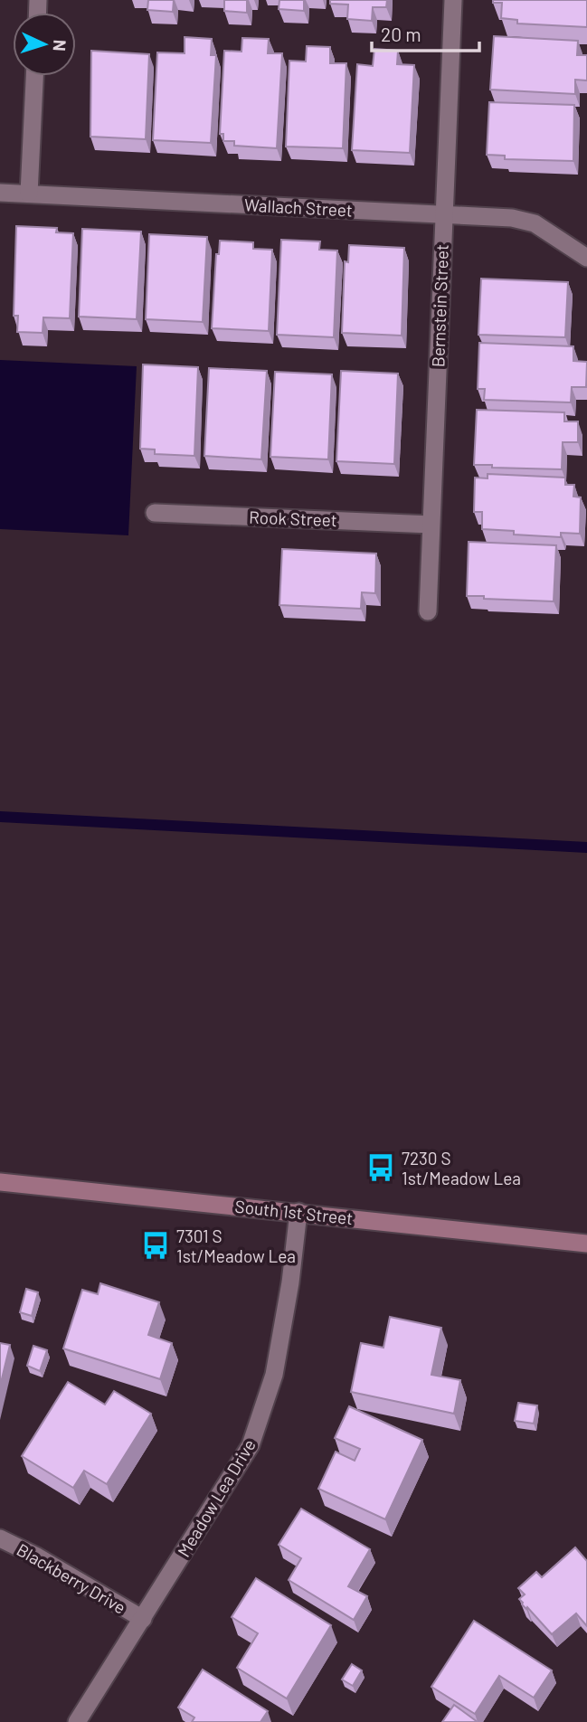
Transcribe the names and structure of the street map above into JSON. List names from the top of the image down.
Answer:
{
  "streets": {
    "main road": ["South 1st Street"],
    "street": [
      "Wallach Street",
      "Bernstein Street",
      "Rook Street",
      "Meadow Lea Drive",
      "Blackberry Drive"
    ]
  },
  "crossings": [
    ["Wallach Street", "Bernstein Street"],
    ["Bernstein Street", "Rook Street"],
    ["South 1st Street", "Meadow Lea Drive"],
    ["Meadow Lea Drive", "Blackberry Drive"]
  ],
  "places": {
    "bus stop": ["7230 S 1st/Meadow Lea", "7301 S 1st/Meadow Lea"]
  },
  "scale_bar": "20 m",
  "north": "right"
}
